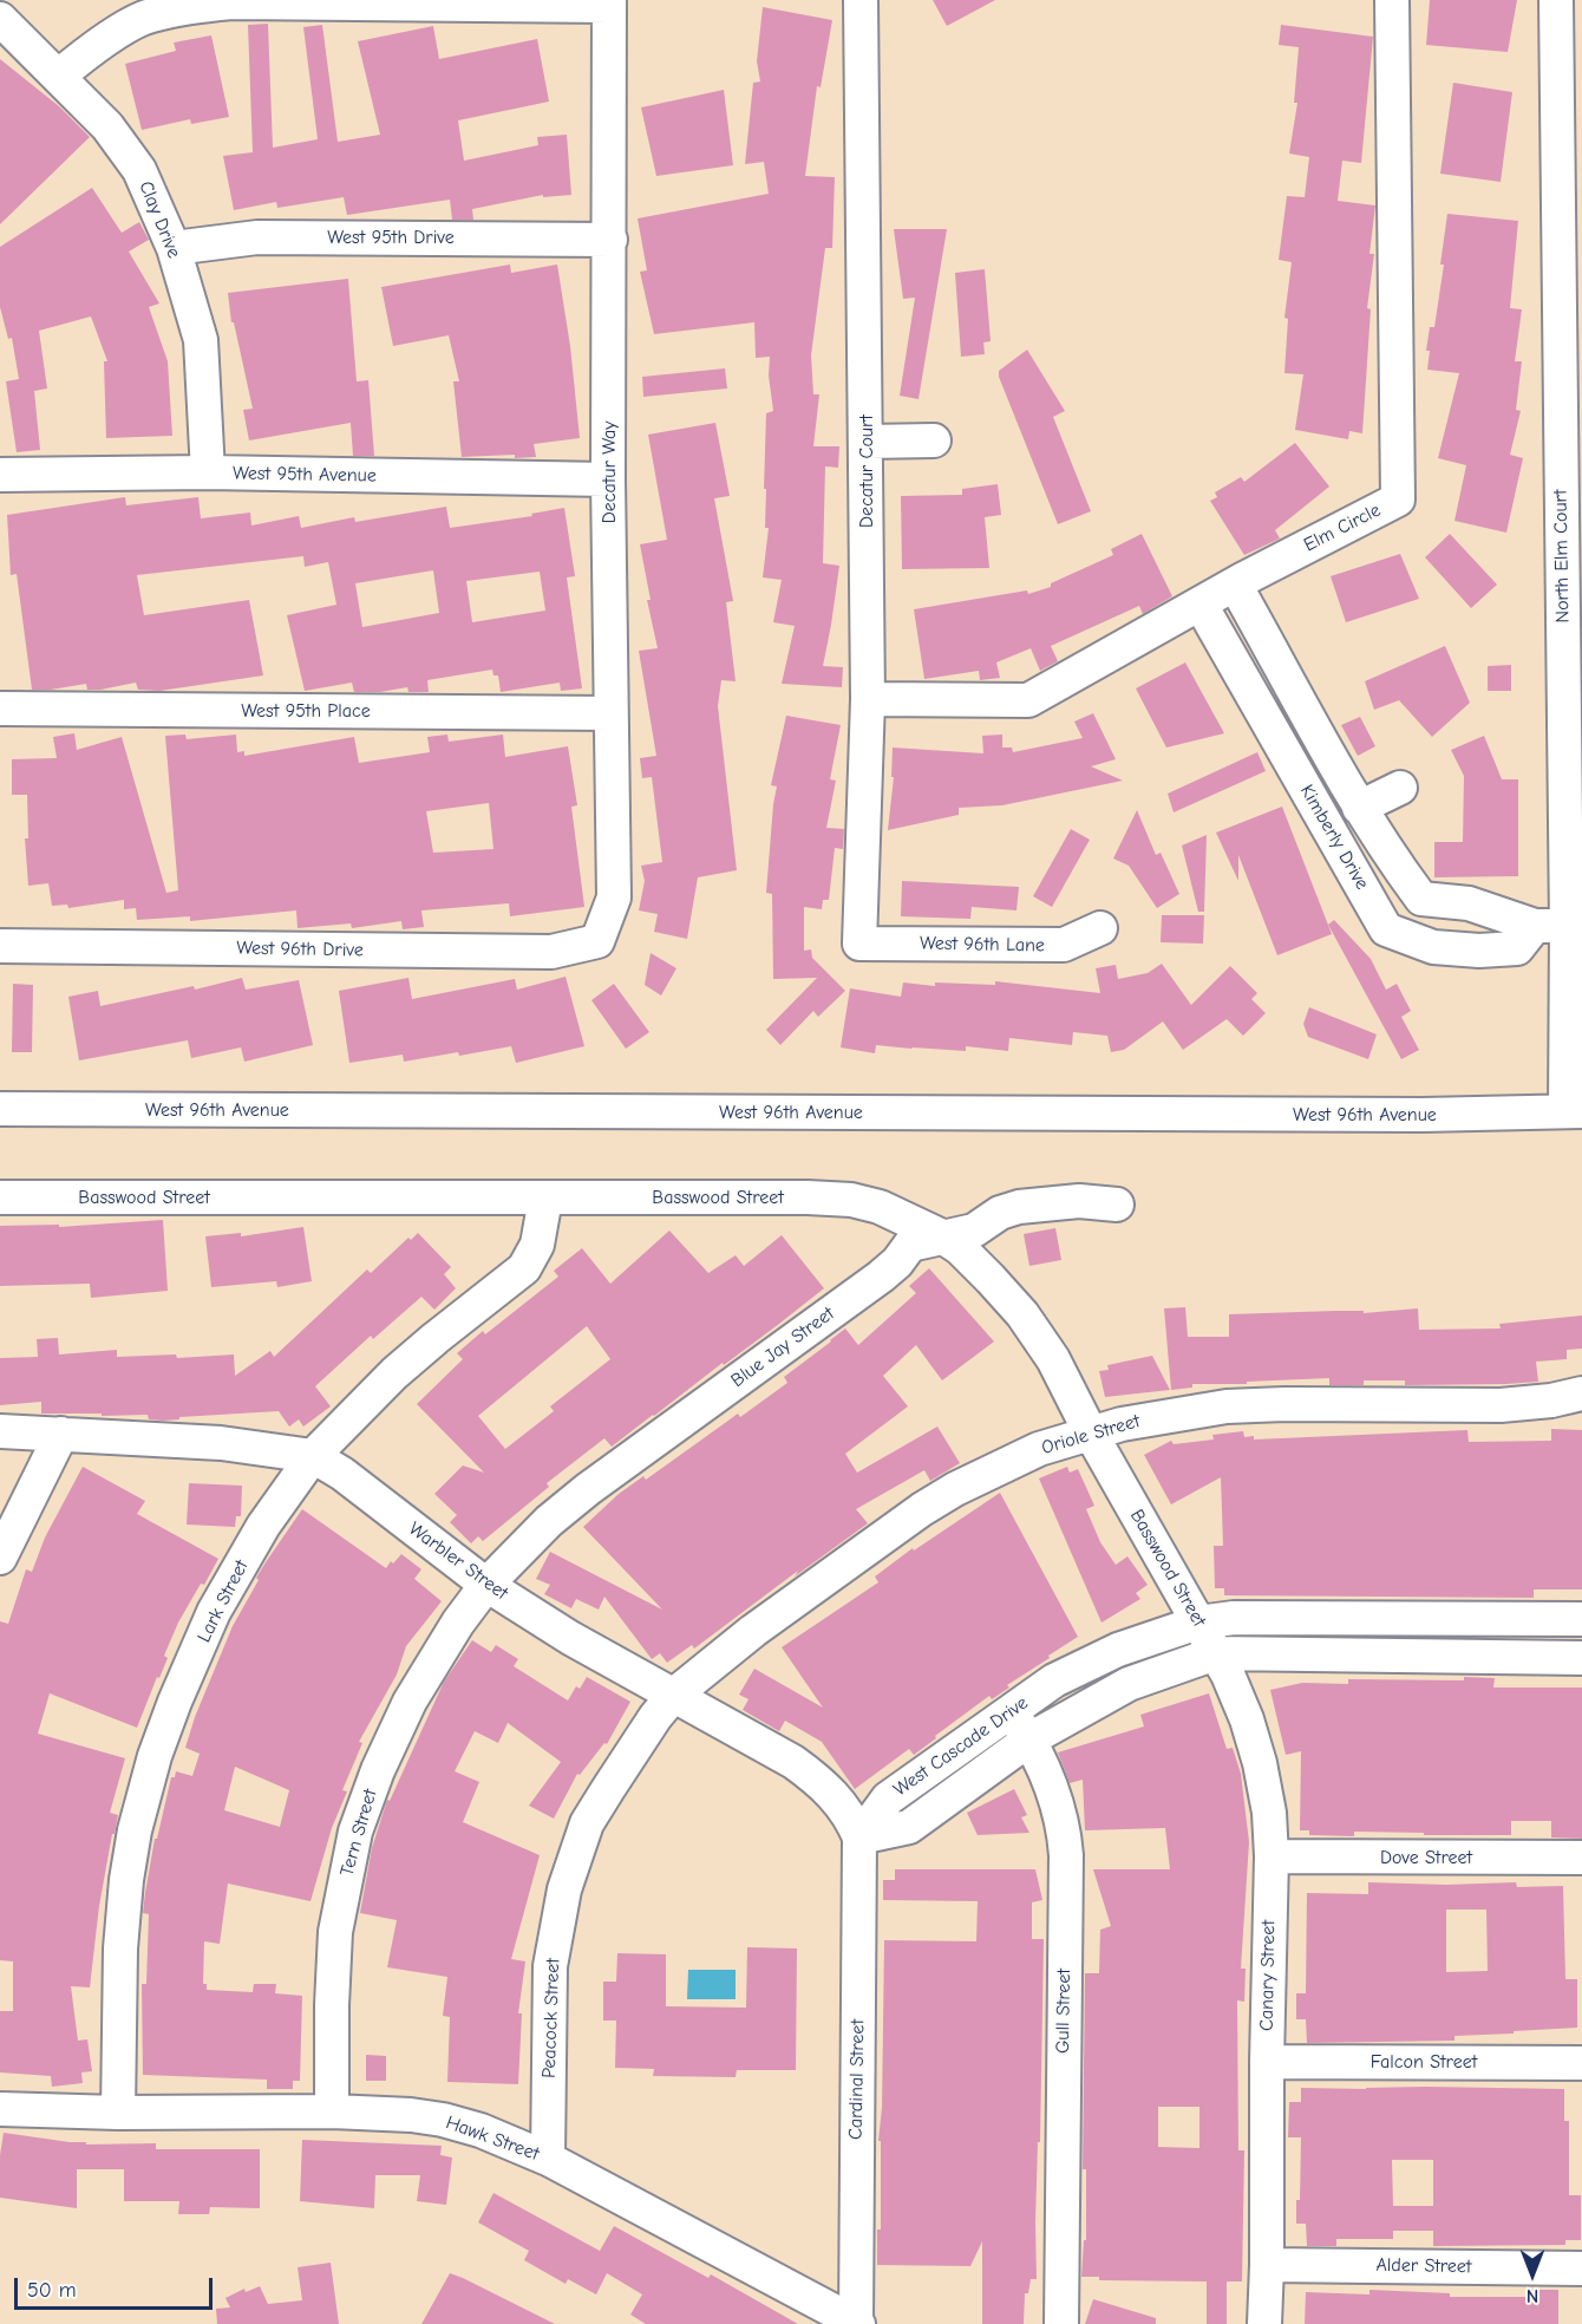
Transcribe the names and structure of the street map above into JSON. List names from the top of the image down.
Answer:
{
  "streets": {
    "street": [
      "Clay Drive",
      "West 95th Drive",
      "Decatur Court",
      "Decatur Way",
      "West 95th Avenue",
      "Elm Circle",
      "North Elm Court",
      "West 95th Place",
      "Kimberly Drive",
      "West 96th Lane",
      "West 96th Drive",
      "West 96th Avenue",
      "Basswood Street",
      "Blue Jay Street",
      "Oriole Street",
      "Warbler Street",
      "Lark Street",
      "West Cascade Drive",
      "Tern Street",
      "Dove Street",
      "Canary Street",
      "Gull Street",
      "Peacock Street",
      "Falcon Street",
      "Cardinal Street",
      "Hawk Street",
      "Alder Street"
    ]
  },
  "crossings": [
    ["Clay Drive", "West 95th Drive"],
    ["Clay Drive", "West 95th Avenue"],
    ["West 95th Drive", "Decatur Way"],
    ["Decatur Court", "Elm Circle"],
    ["Decatur Court", "West 96th Lane"],
    ["Decatur Way", "West 95th Avenue"],
    ["Decatur Way", "West 95th Place"],
    ["Decatur Way", "West 96th Drive"],
    ["Elm Circle", "Kimberly Drive"],
    ["North Elm Court", "Kimberly Drive"],
    ["North Elm Court", "West 96th Avenue"],
    ["Basswood Street", "Blue Jay Street"],
    ["Basswood Street", "Oriole Street"],
    ["Basswood Street", "Lark Street"],
    ["Basswood Street", "West Cascade Drive"],
    ["Basswood Street", "Canary Street"],
    ["Blue Jay Street", "Warbler Street"],
    ["Blue Jay Street", "Tern Street"],
    ["Oriole Street", "Warbler Street"],
    ["Oriole Street", "Peacock Street"],
    ["Warbler Street", "Lark Street"],
    ["Warbler Street", "West Cascade Drive"],
    ["Warbler Street", "Tern Street"],
    ["Warbler Street", "Peacock Street"],
    ["Warbler Street", "Cardinal Street"],
    ["Lark Street", "Hawk Street"],
    ["West Cascade Drive", "Canary Street"],
    ["West Cascade Drive", "Gull Street"],
    ["West Cascade Drive", "Cardinal Street"],
    ["Tern Street", "Hawk Street"],
    ["Dove Street", "Canary Street"],
    ["Canary Street", "Falcon Street"],
    ["Canary Street", "Alder Street"],
    ["Peacock Street", "Hawk Street"],
    ["Cardinal Street", "Hawk Street"]
  ],
  "scale_bar": "50 m",
  "north": "bottom"
}
